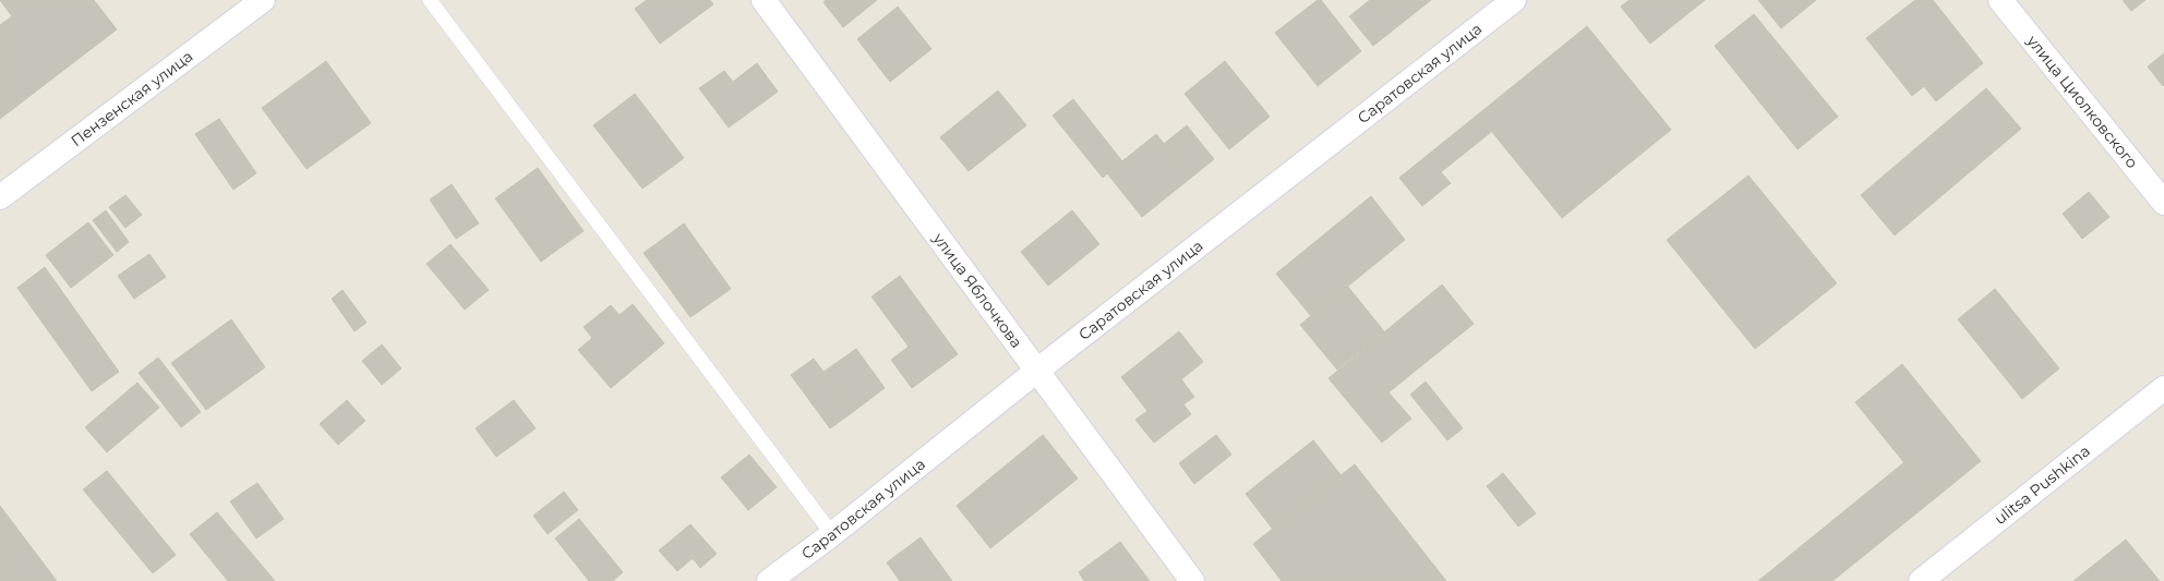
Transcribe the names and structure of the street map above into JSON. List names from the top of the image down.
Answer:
{
  "streets": {
    "street": [
      "Саратовская улица",
      "Пензенская улица",
      "улица Циолковского",
      "улица Яблочкова",
      "ulitsa Pushkina"
    ]
  },
  "crossings": [
    ["Саратовская улица", "улица Яблочкова"]
  ]
}
